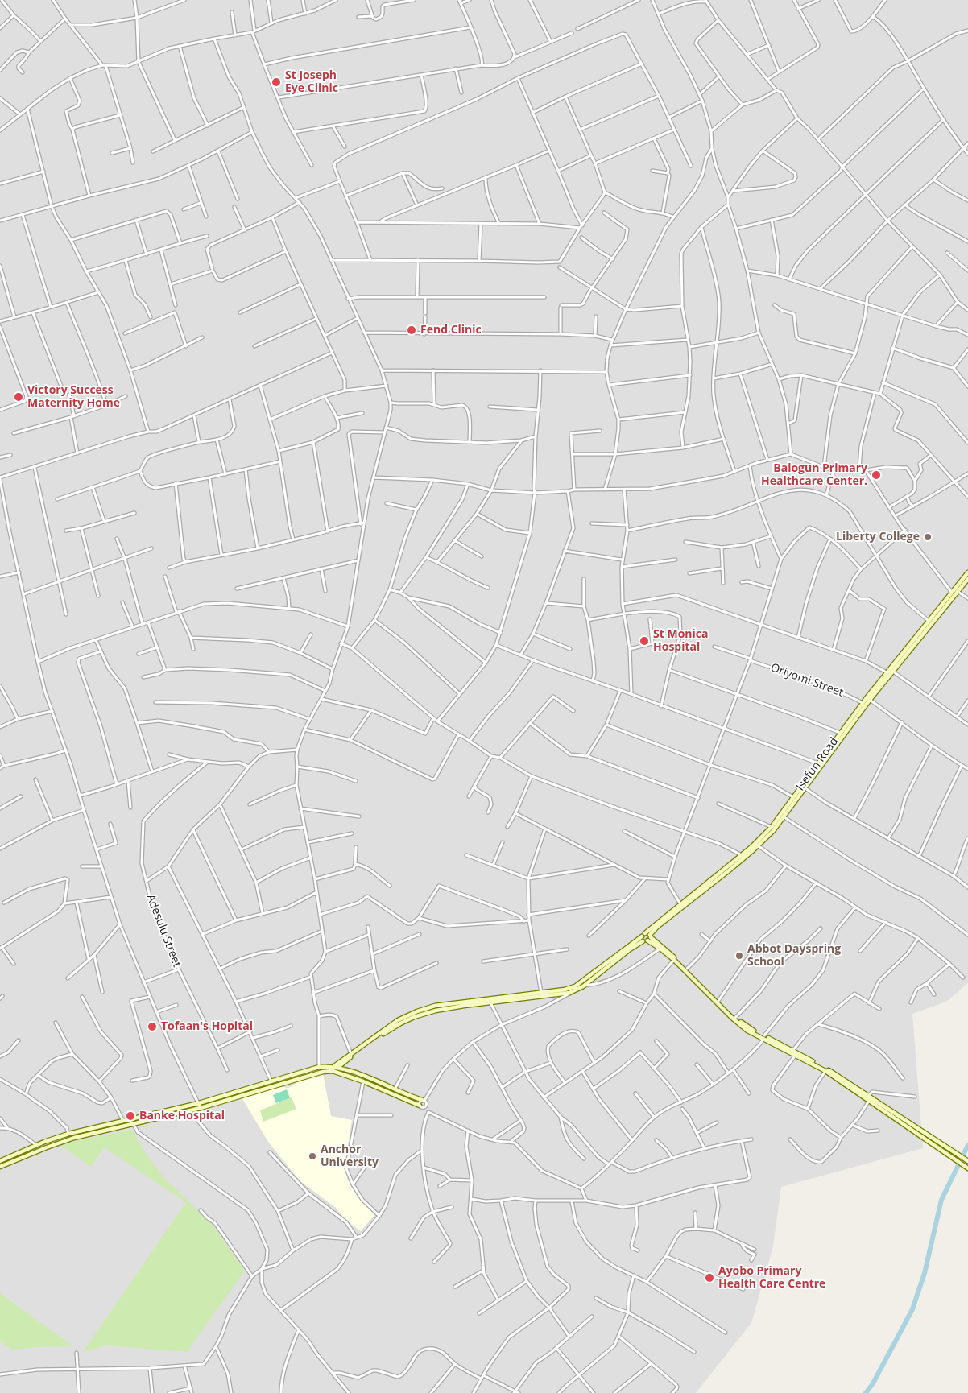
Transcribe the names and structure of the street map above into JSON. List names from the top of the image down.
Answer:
{
  "streets": {
    "street": ["Oriyomi Street", "Isefun Road", "Adesulu Street"]
  },
  "crossings": [
    ["Oriyomi Street", "Isefun Road"]
  ],
  "places": [
    "St Joseph Eye Clinic",
    "Fend Clinic",
    "Victory Success Maternity Home",
    "Balogun Primary Healthcare Center.",
    "Liberty College",
    "St Monica Hospital",
    "Abbot Dayspring School",
    "Tofaan's Hopital",
    "Banke Hospital",
    "Anchor University",
    "Ayobo Primary Health Care Centre"
  ]
}
